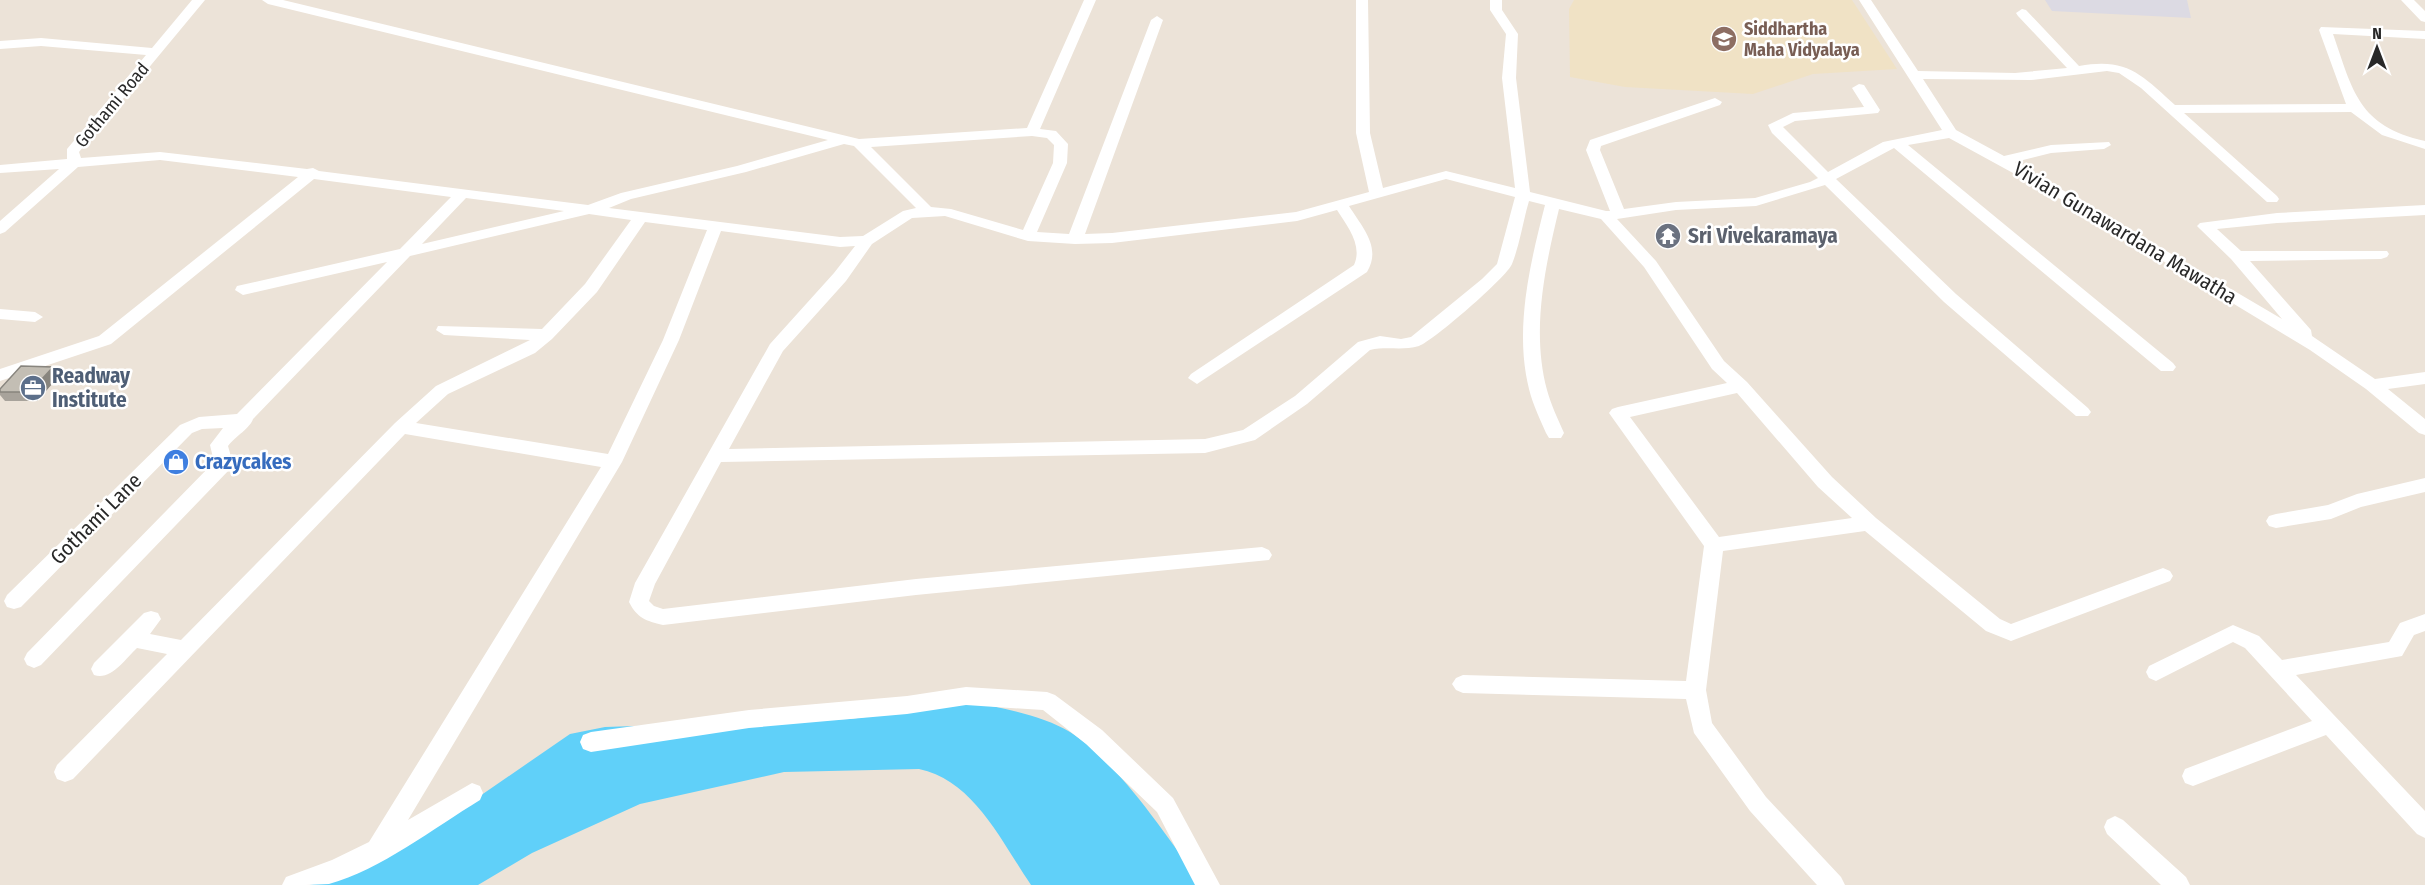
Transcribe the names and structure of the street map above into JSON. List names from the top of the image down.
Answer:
{
  "streets": {
    "street": ["Gothami Road", "Vivian Gunawardana Mawatha", "Gothami Lane"]
  },
  "places": {
    "school or university": ["Siddhartha Maha Vidyalaya"],
    "temple": ["Sri Vivekaramaya"],
    "office": ["Readway Institute"],
    "shop": ["Crazycakes"]
  },
  "north": "top"
}
